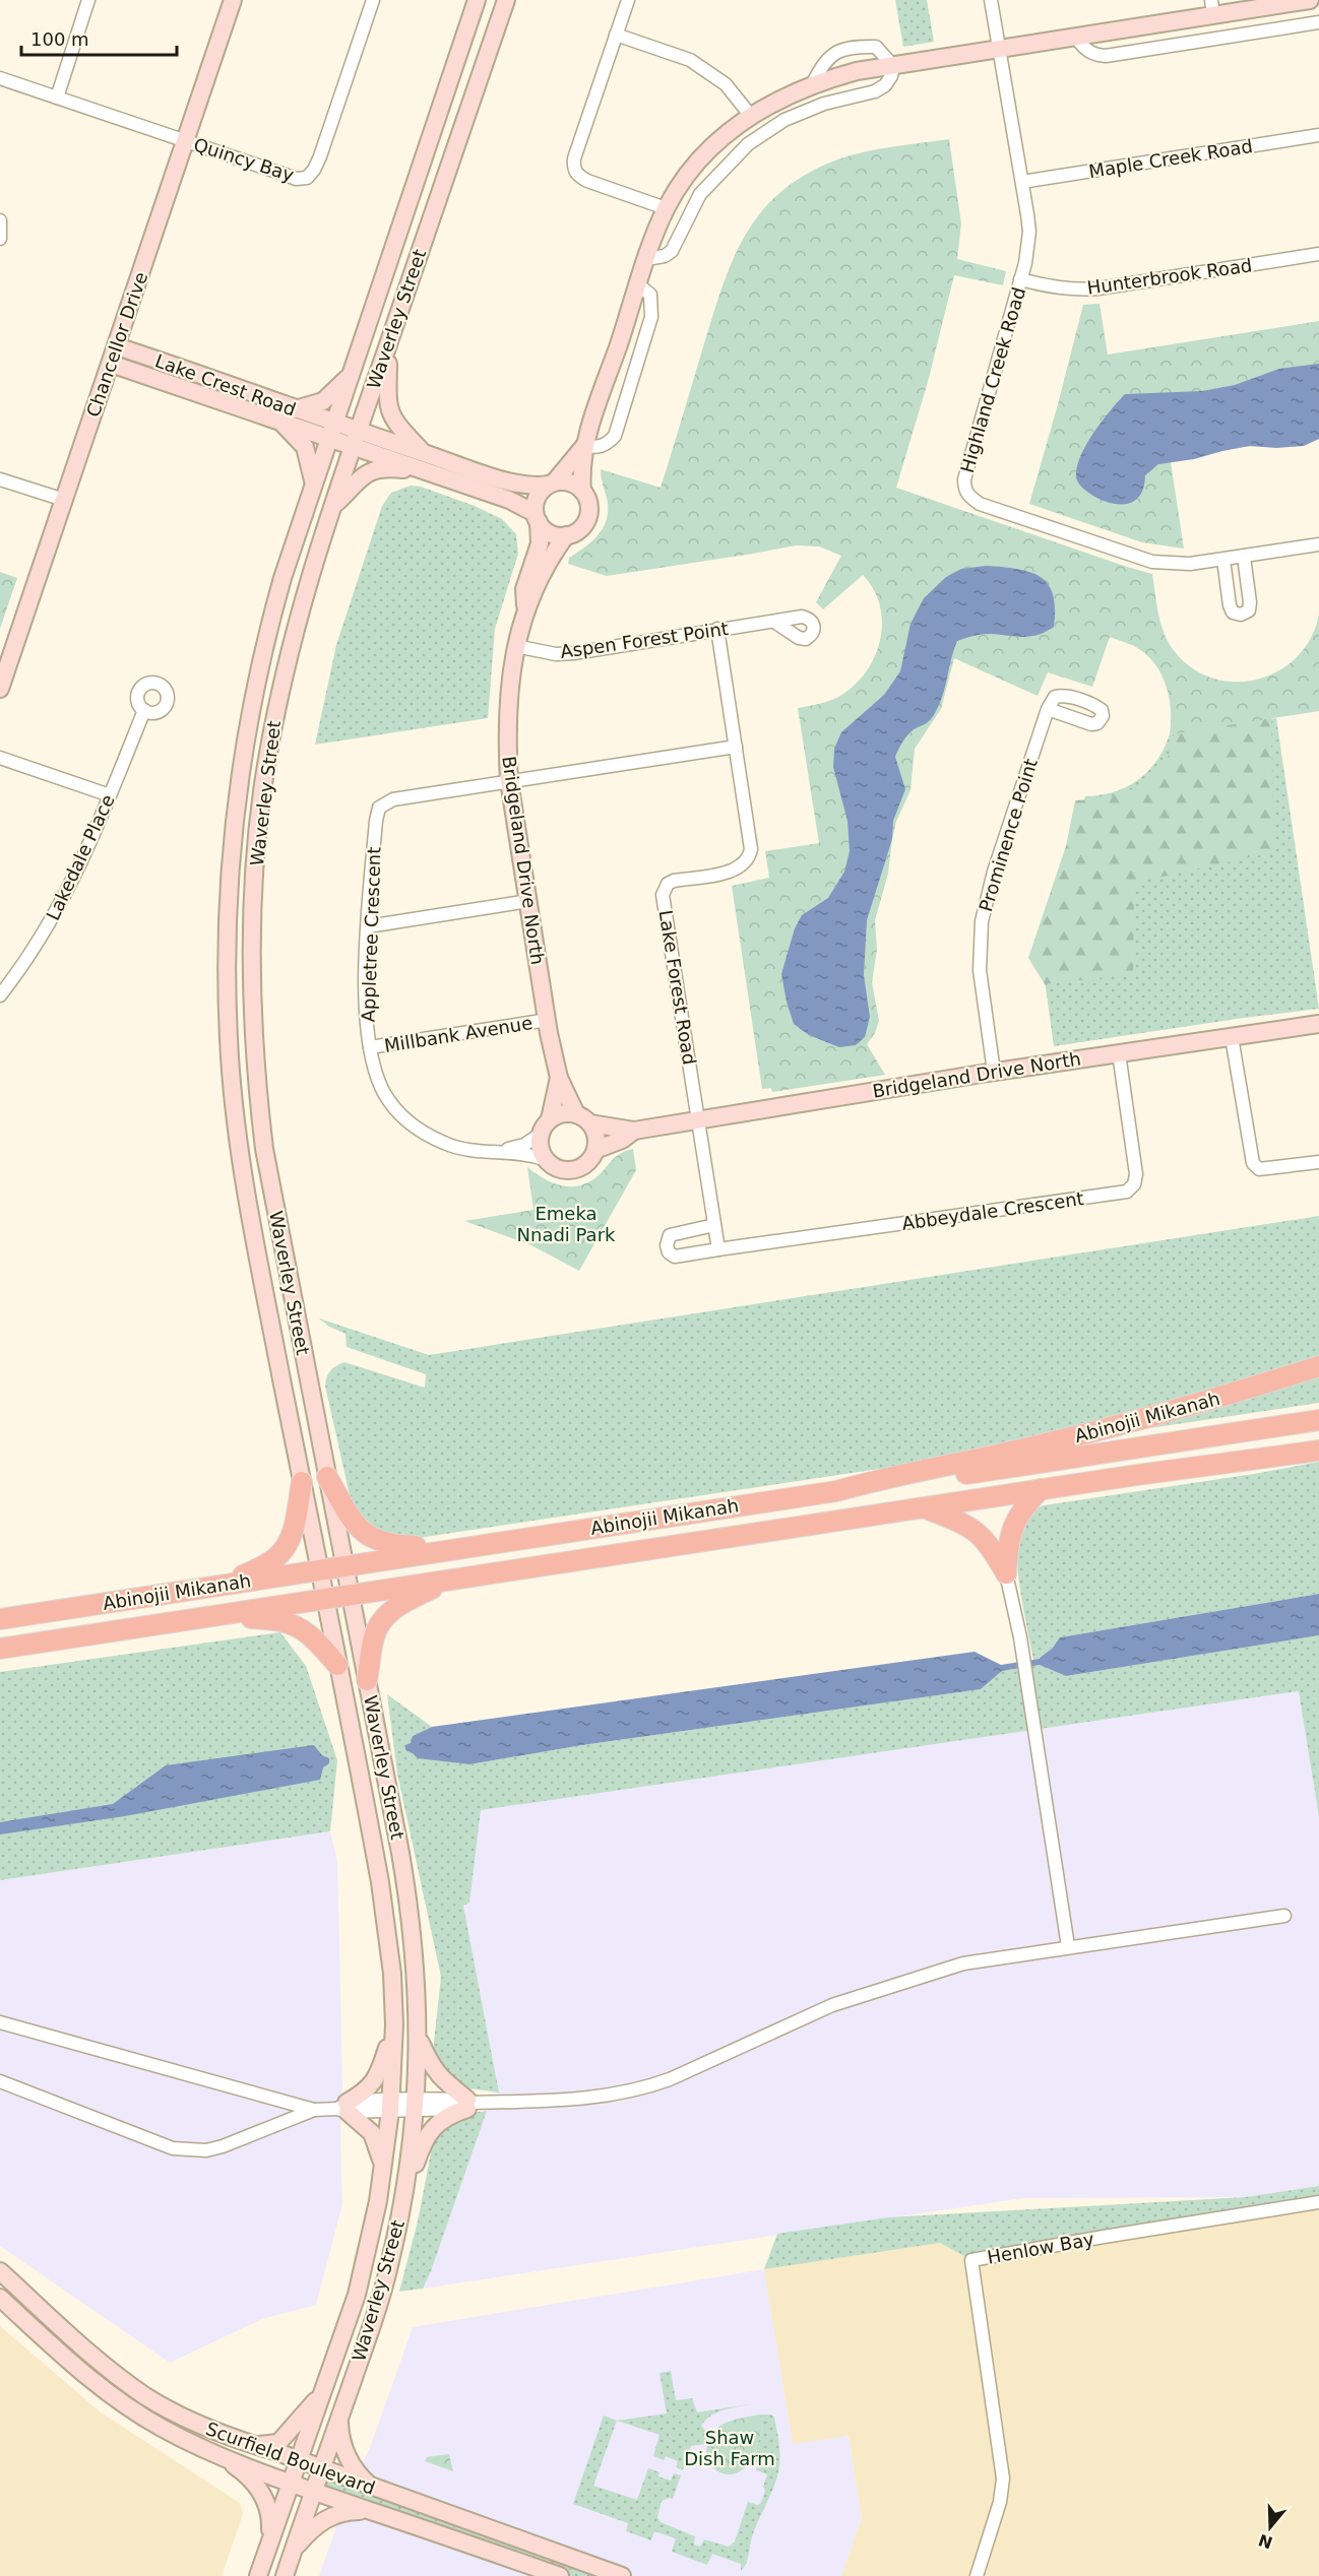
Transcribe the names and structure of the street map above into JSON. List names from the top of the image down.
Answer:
{
  "streets": {
    "main road": [
      "Waverley Street",
      "Chancellor Drive",
      "Lake Crest Road",
      "Bridgeland Drive North",
      "Abinojii Mikanah",
      "Scurfield Boulevard"
    ],
    "street": [
      "Maple Creek Road",
      "Quincy Bay",
      "Hunterbrook Road",
      "Highland Creek Road",
      "Aspen Forest Point",
      "Prominence Point",
      "Lakedale Place",
      "Appletree Crescent",
      "Lake Forest Road",
      "Millbank Avenue",
      "Abbeydale Crescent",
      "Henlow Bay"
    ]
  },
  "crossings": [
    ["Maple Creek Road", "Highland Creek Road"],
    ["Quincy Bay", "Chancellor Drive"],
    ["Hunterbrook Road", "Highland Creek Road"],
    ["Waverley Street", "Lake Crest Road"],
    ["Waverley Street", "Abinojii Mikanah"],
    ["Waverley Street", "Scurfield Boulevard"],
    ["Chancellor Drive", "Lake Crest Road"],
    ["Aspen Forest Point", "Bridgeland Drive North"],
    ["Aspen Forest Point", "Lake Forest Road"],
    ["Prominence Point", "Bridgeland Drive North"],
    ["Bridgeland Drive North", "Appletree Crescent"],
    ["Bridgeland Drive North", "Lake Forest Road"],
    ["Bridgeland Drive North", "Millbank Avenue"],
    ["Bridgeland Drive North", "Abbeydale Crescent"],
    ["Appletree Crescent", "Millbank Avenue"]
  ],
  "parks": ["Emeka Nnadi Park", "Shaw Dish Farm"],
  "scale_bar": "100 m",
  "north": "bottom"
}
